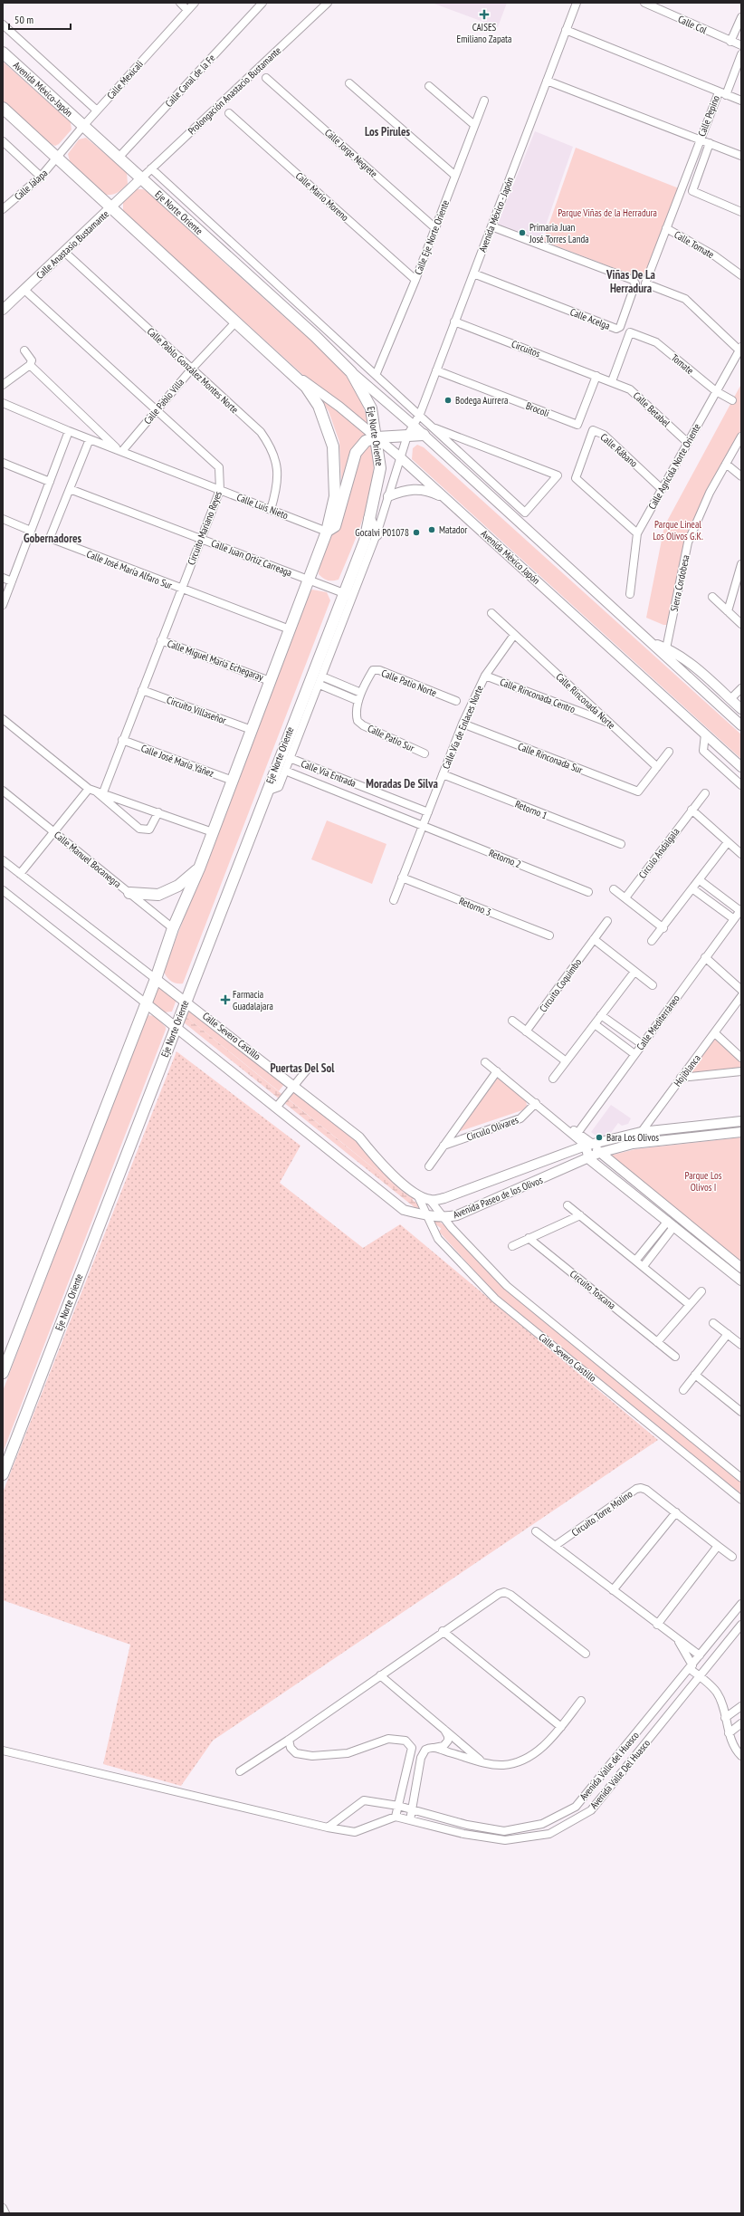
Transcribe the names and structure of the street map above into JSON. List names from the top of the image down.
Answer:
{
  "streets": {
    "main road": ["Avenida México-Japón", "Eje Norte Oriente"],
    "street": [
      "Calle Col",
      "Calle Mexicali",
      "Calle Canal de la Fe",
      "Prolongación Anastacio Bustamante",
      "Calle Pepino",
      "Calle Jorge Negrete",
      "Calle Jalapa",
      "Calle Mario Moreno",
      "Avenida México - Japón",
      "Calle Eje Norte Oriente",
      "Calle Anastasio Bustamante",
      "Calle Tomate",
      "Calle Acelga",
      "Circuitos",
      "Tomate",
      "Calle Pablo González Montes Norte",
      "Calle Pablo Villa",
      "Brocoli",
      "Calle Betabel",
      "Calle Rábano",
      "Calle Agrícola Norte Oriente",
      "Calle Luis Nieto",
      "Circuito Mariano Reyes",
      "Avenida México Japón",
      "Calle Juan Ortiz Carreaga",
      "Calle José María Alfaro Sur",
      "Sierra Cordobesa",
      "Calle Miguel María Echegaray",
      "Calle Patio Norte",
      "Calle Rinconada Centro",
      "Calle Rinconada Norte",
      "Circuito Villaseñor",
      "Calle Vía de Enlaces Norte",
      "Calle Patio Sur",
      "Calle Rinconada Sur",
      "Calle José María Yáñez",
      "Calle Vía Entrada",
      "Retorno 1",
      "Circulo Andalgala",
      "Retorno 2",
      "Calle Manuel Bocanegra",
      "Retorno 3",
      "Circuito Coquimbo",
      "Calle Mediterráneo",
      "Calle Severo Castillo",
      "Hojiblanca",
      "Circulo Olivares",
      "Avenida Paseo de los Olivos",
      "Circuito Toscana",
      "Circuito Torre Molino",
      "Avenida Valle del Huasco",
      "Avenida Valle Del Huasco"
    ]
  },
  "crossings": [
    ["Calle Mexicali", "Avenida México-Japón"],
    ["Calle Mexicali", "Calle Jalapa"],
    ["Calle Mexicali", "Eje Norte Oriente"],
    ["Calle Canal de la Fe", "Eje Norte Oriente"],
    ["Avenida México-Japón", "Eje Norte Oriente"],
    ["Prolongación Anastacio Bustamante", "Eje Norte Oriente"],
    ["Prolongación Anastacio Bustamante", "Calle Anastasio Bustamante"],
    ["Calle Pepino", "Avenida México - Japón"],
    ["Calle Jorge Negrete", "Calle Eje Norte Oriente"],
    ["Calle Mario Moreno", "Calle Eje Norte Oriente"],
    ["Eje Norte Oriente", "Avenida México - Japón"],
    ["Eje Norte Oriente", "Calle Eje Norte Oriente"],
    ["Eje Norte Oriente", "Calle Anastasio Bustamante"],
    ["Eje Norte Oriente", "Avenida México Japón"],
    ["Eje Norte Oriente", "Calle Juan Ortiz Carreaga"],
    ["Eje Norte Oriente", "Calle Severo Castillo"],
    ["Avenida México - Japón", "Calle Acelga"],
    ["Avenida México - Japón", "Circuitos"],
    ["Avenida México - Japón", "Brocoli"],
    ["Avenida México - Japón", "Avenida México Japón"],
    ["Avenida México - Japón", "Calle Juan Ortiz Carreaga"],
    ["Avenida México - Japón", "Calle Vía Entrada"],
    ["Calle Anastasio Bustamante", "Calle Pablo González Montes Norte"],
    ["Calle Anastasio Bustamante", "Circuito Mariano Reyes"],
    ["Calle Tomate", "Calle Agrícola Norte Oriente"],
    ["Circuitos", "Brocoli"],
    ["Circuitos", "Calle Betabel"],
    ["Tomate", "Calle Betabel"],
    ["Tomate", "Calle Agrícola Norte Oriente"],
    ["Calle Pablo González Montes Norte", "Calle Pablo Villa"],
    ["Calle Pablo González Montes Norte", "Calle Luis Nieto"],
    ["Calle Pablo Villa", "Calle Luis Nieto"],
    ["Calle Pablo Villa", "Circuito Mariano Reyes"],
    ["Brocoli", "Calle Betabel"],
    ["Calle Betabel", "Calle Agrícola Norte Oriente"],
    ["Calle Rábano", "Calle Agrícola Norte Oriente"],
    ["Calle Luis Nieto", "Circuito Mariano Reyes"],
    ["Calle Luis Nieto", "Calle José María Alfaro Sur"],
    ["Circuito Mariano Reyes", "Calle Juan Ortiz Carreaga"],
    ["Circuito Mariano Reyes", "Calle José María Alfaro Sur"],
    ["Circuito Mariano Reyes", "Calle Miguel María Echegaray"],
    ["Circuito Mariano Reyes", "Circuito Villaseñor"],
    ["Circuito Mariano Reyes", "Calle José María Yáñez"],
    ["Calle Juan Ortiz Carreaga", "Calle José María Alfaro Sur"],
    ["Calle Patio Norte", "Calle Patio Sur"],
    ["Calle Rinconada Centro", "Calle Rinconada Norte"],
    ["Calle Rinconada Centro", "Calle Vía de Enlaces Norte"],
    ["Calle Rinconada Norte", "Calle Vía de Enlaces Norte"],
    ["Calle Rinconada Norte", "Calle Rinconada Sur"],
    ["Calle Vía de Enlaces Norte", "Calle Rinconada Sur"],
    ["Calle Vía de Enlaces Norte", "Calle Vía Entrada"],
    ["Calle Vía de Enlaces Norte", "Retorno 1"],
    ["Calle Vía de Enlaces Norte", "Retorno 2"],
    ["Calle Vía de Enlaces Norte", "Retorno 3"],
    ["Calle Vía Entrada", "Retorno 2"],
    ["Calle Severo Castillo", "Avenida Paseo de los Olivos"],
    ["Hojiblanca", "Avenida Paseo de los Olivos"]
  ],
  "districts": [
    "Los Pirules",
    "Viñas De La Herradura",
    "Gobernadores",
    "Moradas De Silva",
    "Puertas Del Sol"
  ],
  "parks": ["Parque Viñas de la Herradura", "Parque Lineal Los Olivos G.K.", "Parque Los Olivos I"],
  "places": {
    "health": ["CAISES Emiliano Zapata", "Farmacia Guadalajara"],
    "other": [
      "Primaria Juan José Torres Landa",
      "Bodega Aurrera",
      "Matador",
      "Gocalvi P01078",
      "Bara Los Olivos"
    ]
  },
  "scale_bar": "50 m"
}
